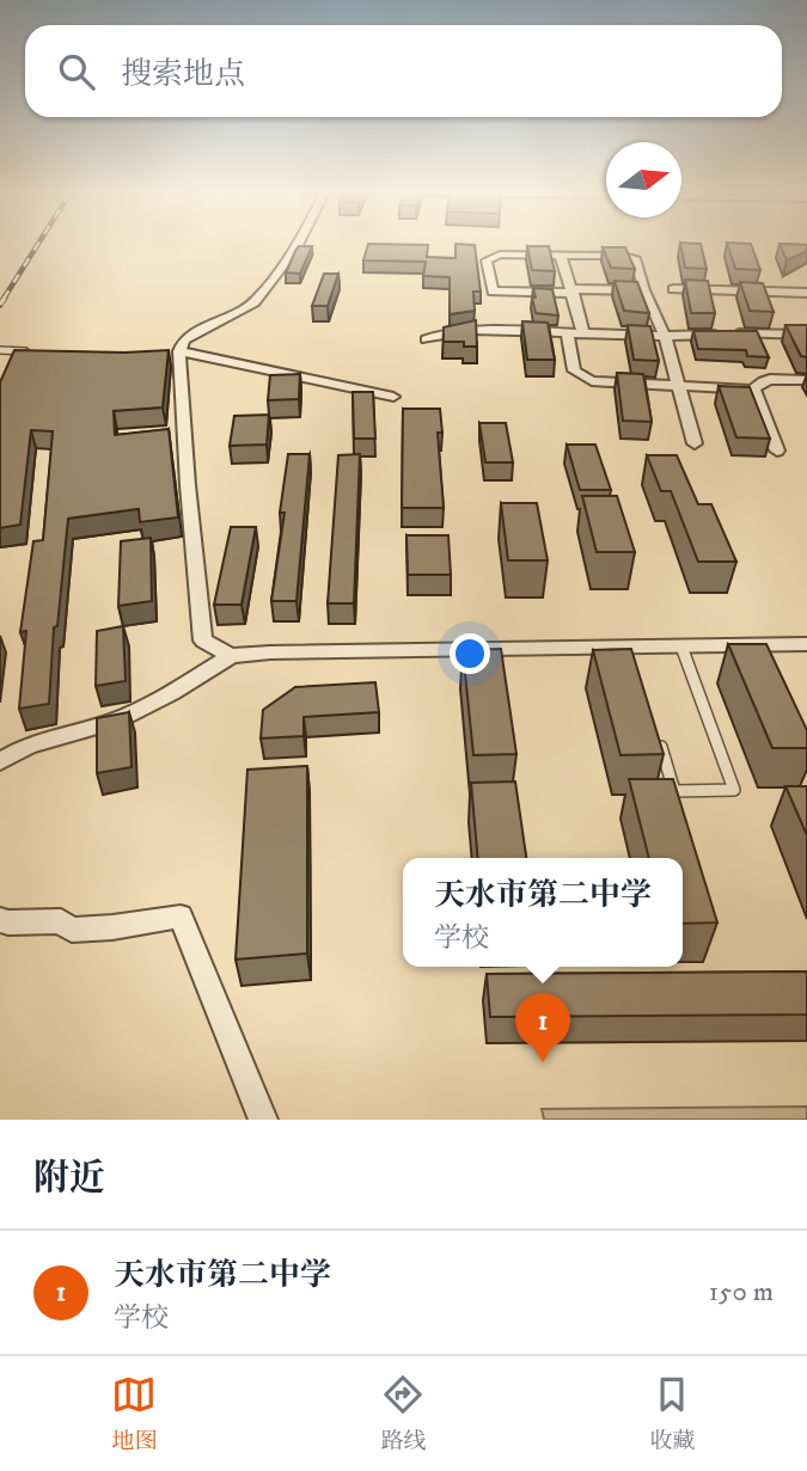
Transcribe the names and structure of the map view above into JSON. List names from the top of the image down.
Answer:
{
  "north": "right",
  "page": {
    "search": "搜索地点",
    "popup": ["天水市第二中学", "学校"],
    "pins": "1",
    "heading": "附近",
    "list": [
      {
        "mark": "1",
        "name": "天水市第二中学",
        "note": "学校",
        "value": "150 m"
      }
    ],
    "nav": ["地图", "路线", "收藏"]
  }
}
